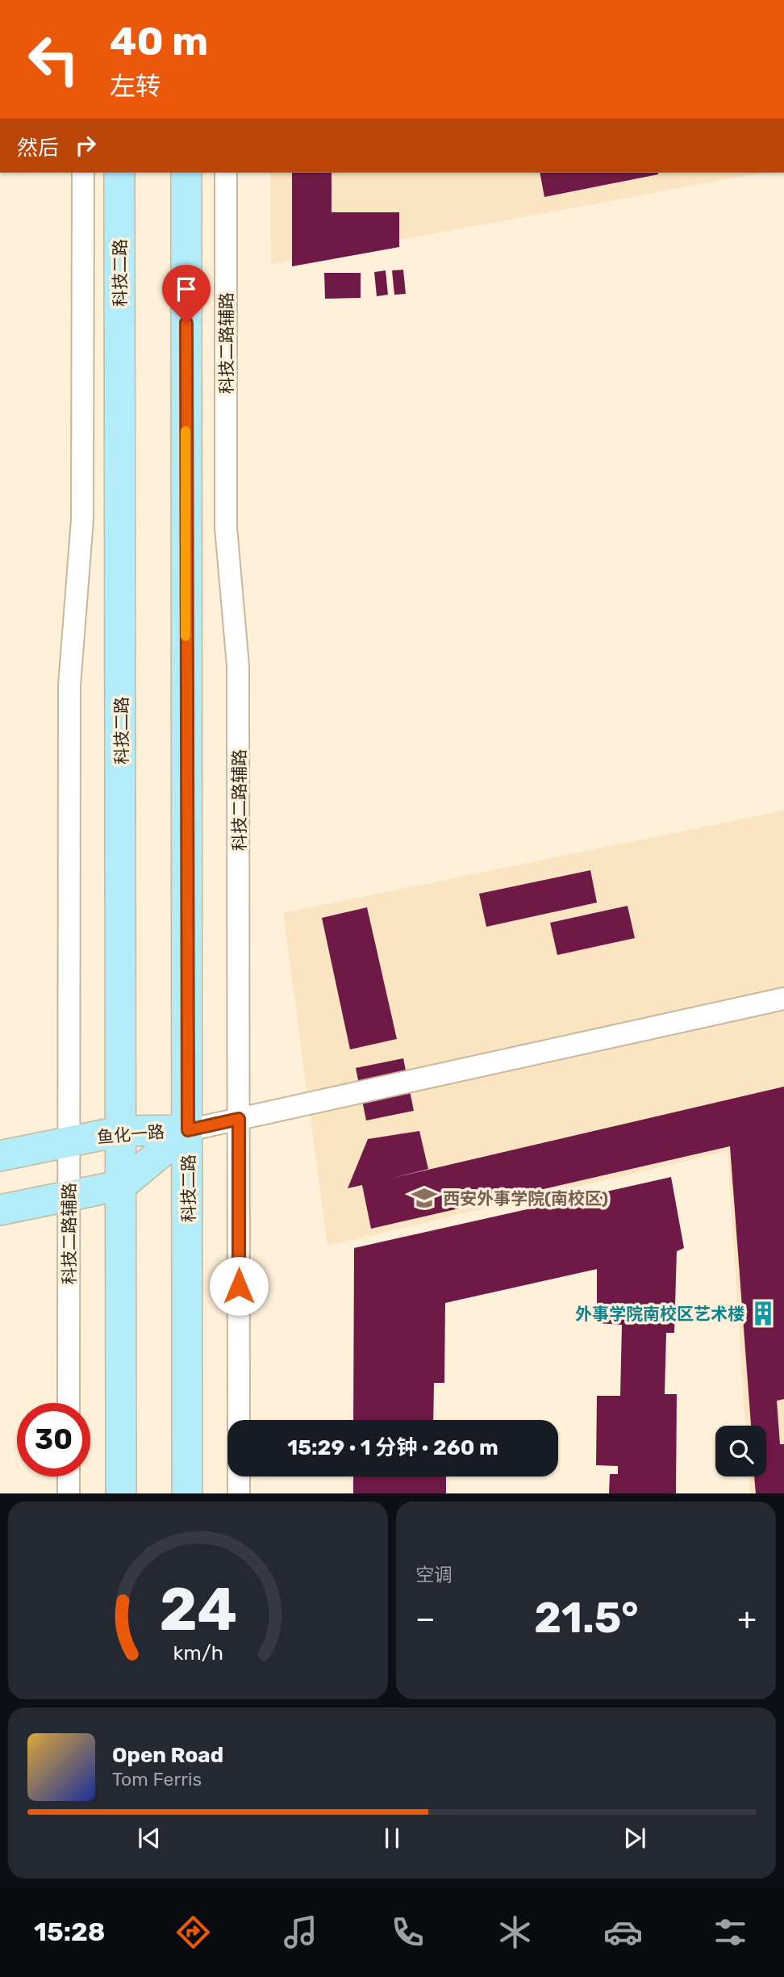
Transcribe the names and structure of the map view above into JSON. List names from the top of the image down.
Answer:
{
  "streets": {
    "main road": ["科技二路", "鱼化一路"],
    "street": ["科技二路辅路"]
  },
  "crossings": [
    ["科技二路", "鱼化一路"],
    ["科技二路辅路", "鱼化一路"]
  ],
  "places": {
    "school or university": ["西安外事学院(南校区)"],
    "building": ["外事学院南校区艺术楼"]
  },
  "page": {
    "turn": ["40 m", "左转"],
    "then": "然后",
    "limit": "30",
    "trip": "15:29 · 1 分钟 · 260 m",
    "tile": "空调",
    "heat": ["−", "21.5°", "+"],
    "song": ["Open Road", "Tom Ferris"],
    "tabs": "15:28",
    "gauge": ["24", "km/h"]
  }
}
